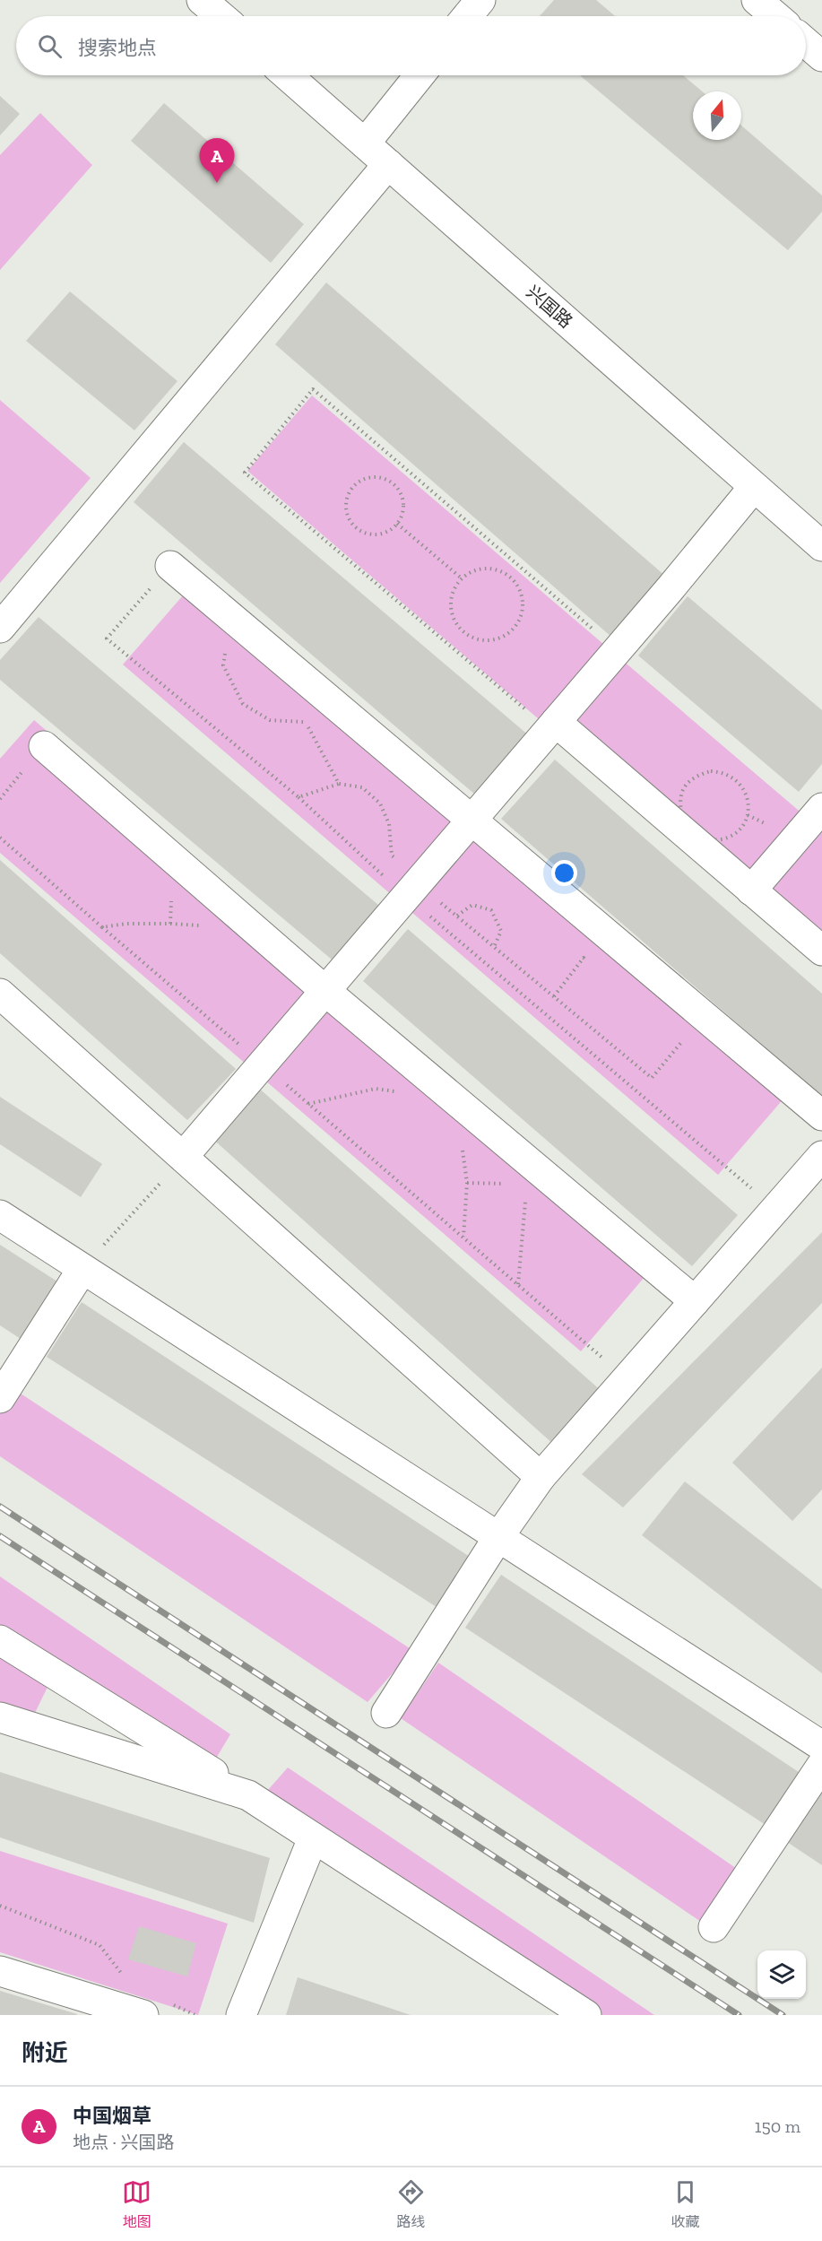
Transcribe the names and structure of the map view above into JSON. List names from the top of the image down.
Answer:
{
  "streets": {
    "street": ["兴国路"]
  },
  "north": "top",
  "page": {
    "search": "搜索地点",
    "pins": "A",
    "heading": "附近",
    "list": [
      {
        "mark": "A",
        "name": "中国烟草",
        "note": "地点 · 兴国路",
        "value": "150 m"
      }
    ],
    "nav": ["地图", "路线", "收藏"]
  }
}
